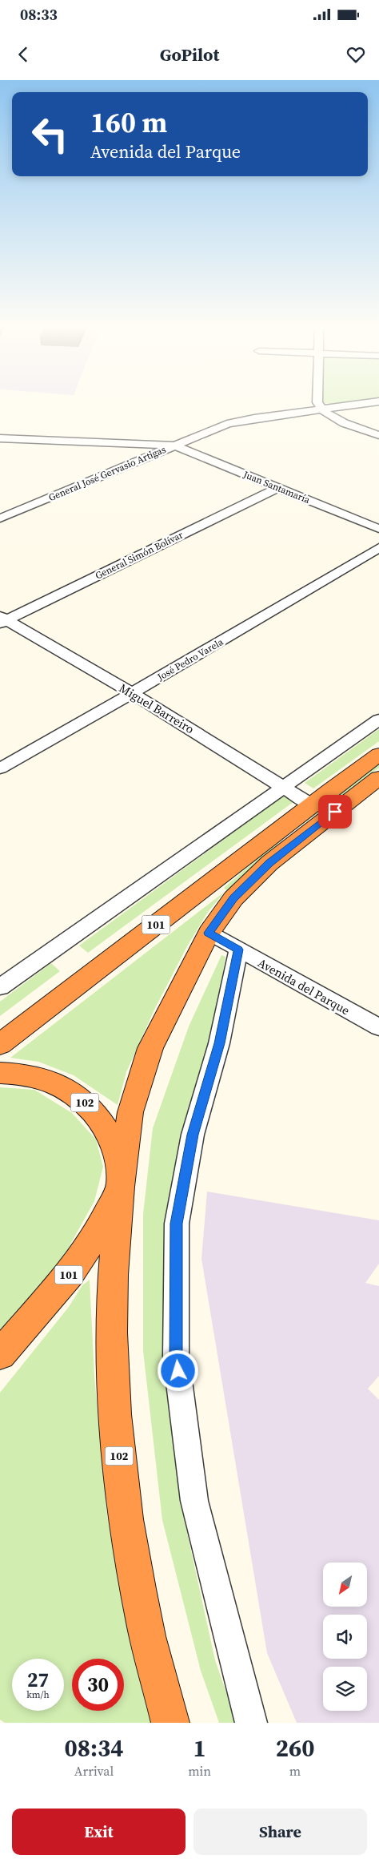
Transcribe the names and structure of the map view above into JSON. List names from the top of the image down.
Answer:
{
  "streets": {
    "highway": ["101", "102"],
    "street": [
      "General José Gervasio Artigas",
      "Juan Santamaría",
      "General Simón Bolívar",
      "José Pedro Varela",
      "Miguel Barreiro",
      "Avenida del Parque"
    ]
  },
  "crossings": [
    ["General José Gervasio Artigas", "Juan Santamaría"],
    ["Juan Santamaría", "General Simón Bolívar"],
    ["General Simón Bolívar", "Miguel Barreiro"],
    ["José Pedro Varela", "Miguel Barreiro"],
    ["Miguel Barreiro", "101"],
    ["101", "Avenida del Parque"],
    ["101", "102"]
  ],
  "north": "bottom left",
  "page": {
    "status": "08:33",
    "header": "GoPilot",
    "turn": ["160 m", "Avenida del Parque"],
    "speed": "27 km/h",
    "limit": "30",
    "eta": [
      "08:34",
      "Arrival",
      "1",
      "min",
      "260",
      "m"
    ],
    "buttons": ["Exit", "Share"]
  }
}
